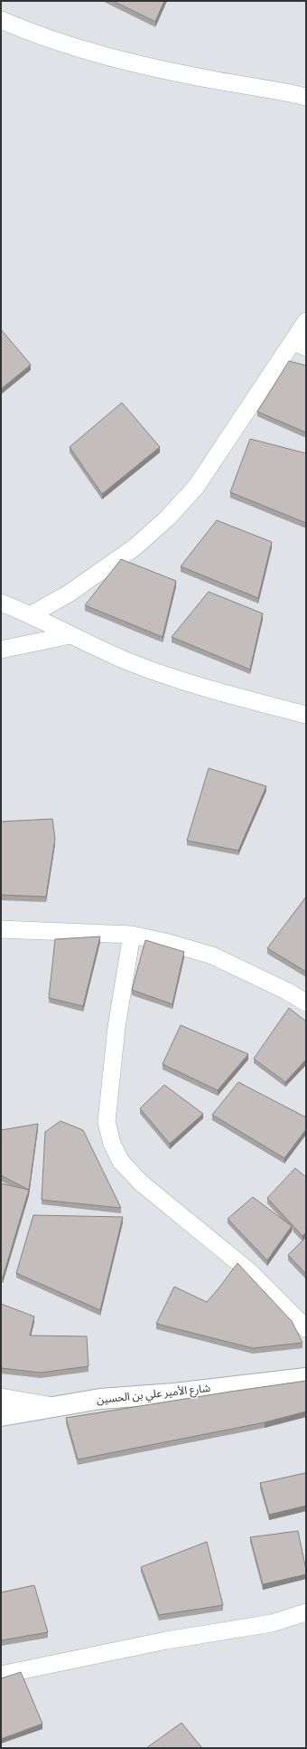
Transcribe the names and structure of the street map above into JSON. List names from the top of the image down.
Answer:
{
  "streets": {
    "street": ["شارع الأمير علي بن الحسين"]
  }
}
